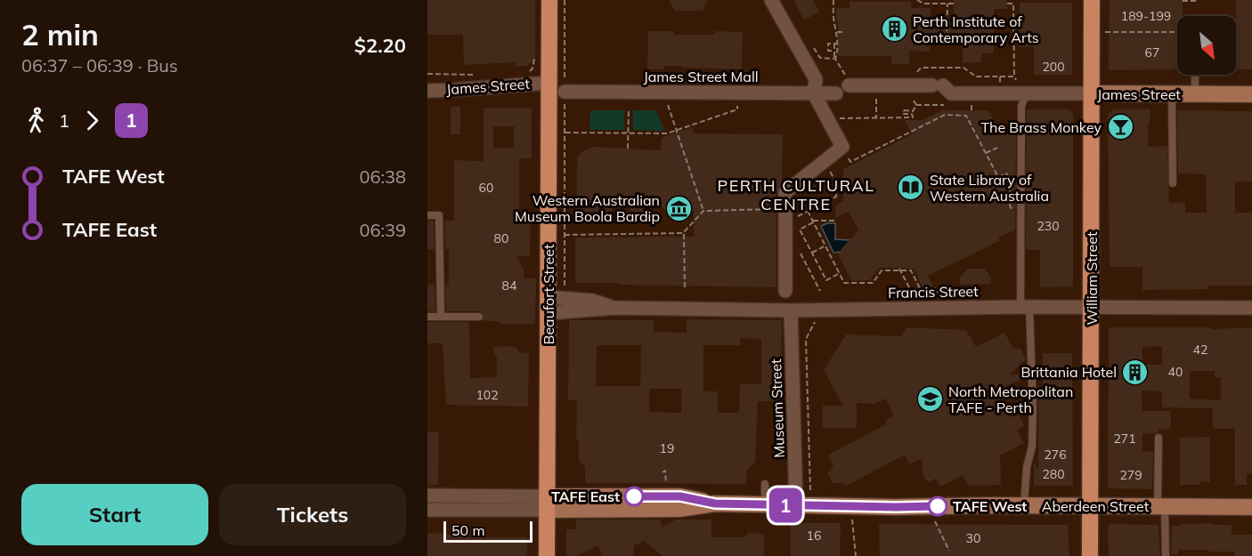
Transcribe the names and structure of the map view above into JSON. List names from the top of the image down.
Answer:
{
  "streets": {
    "main road": ["William Street", "Beaufort Street"],
    "street": [
      "James Street Mall",
      "James Street",
      "Francis Street",
      "Museum Street",
      "Aberdeen Street"
    ]
  },
  "crossings": [
    ["James Street", "William Street"],
    ["James Street", "Beaufort Street"],
    ["William Street", "Francis Street"],
    ["William Street", "Aberdeen Street"],
    ["Francis Street", "Beaufort Street"],
    ["Francis Street", "Museum Street"],
    ["Beaufort Street", "Aberdeen Street"],
    ["Museum Street", "Aberdeen Street"]
  ],
  "districts": ["PERTH CULTURAL CENTRE"],
  "places": {
    "building": ["Perth Institute of Contemporary Arts", "Brittania Hotel"],
    "bar": ["The Brass Monkey"],
    "library": ["State Library of Western Australia"],
    "museum": ["Western Australian Museum Boola Bardip"],
    "school or university": ["North Metropolitan TAFE - Perth"],
    "other": ["TAFE East", "TAFE West"]
  },
  "lines": ["bus line 1"],
  "house_numbers": [
    "189-199",
    "67",
    "200",
    "60",
    "230",
    "80",
    "84",
    "42",
    "40",
    "102",
    "271",
    "19",
    "276",
    "280",
    "279",
    "16",
    "30"
  ],
  "scale_bar": "50 m",
  "north": "bottom right",
  "page": {
    "heading": ["2 min", "06:37 – 06:39 · Bus", "$2.20"],
    "on_map": "1",
    "legs": ["1", "1"],
    "list": [
      {
        "name": "TAFE West",
        "value": "06:38"
      },
      {
        "name": "TAFE East",
        "value": "06:39"
      }
    ],
    "buttons": ["Start", "Tickets"],
    "scale": "50 m"
  }
}
